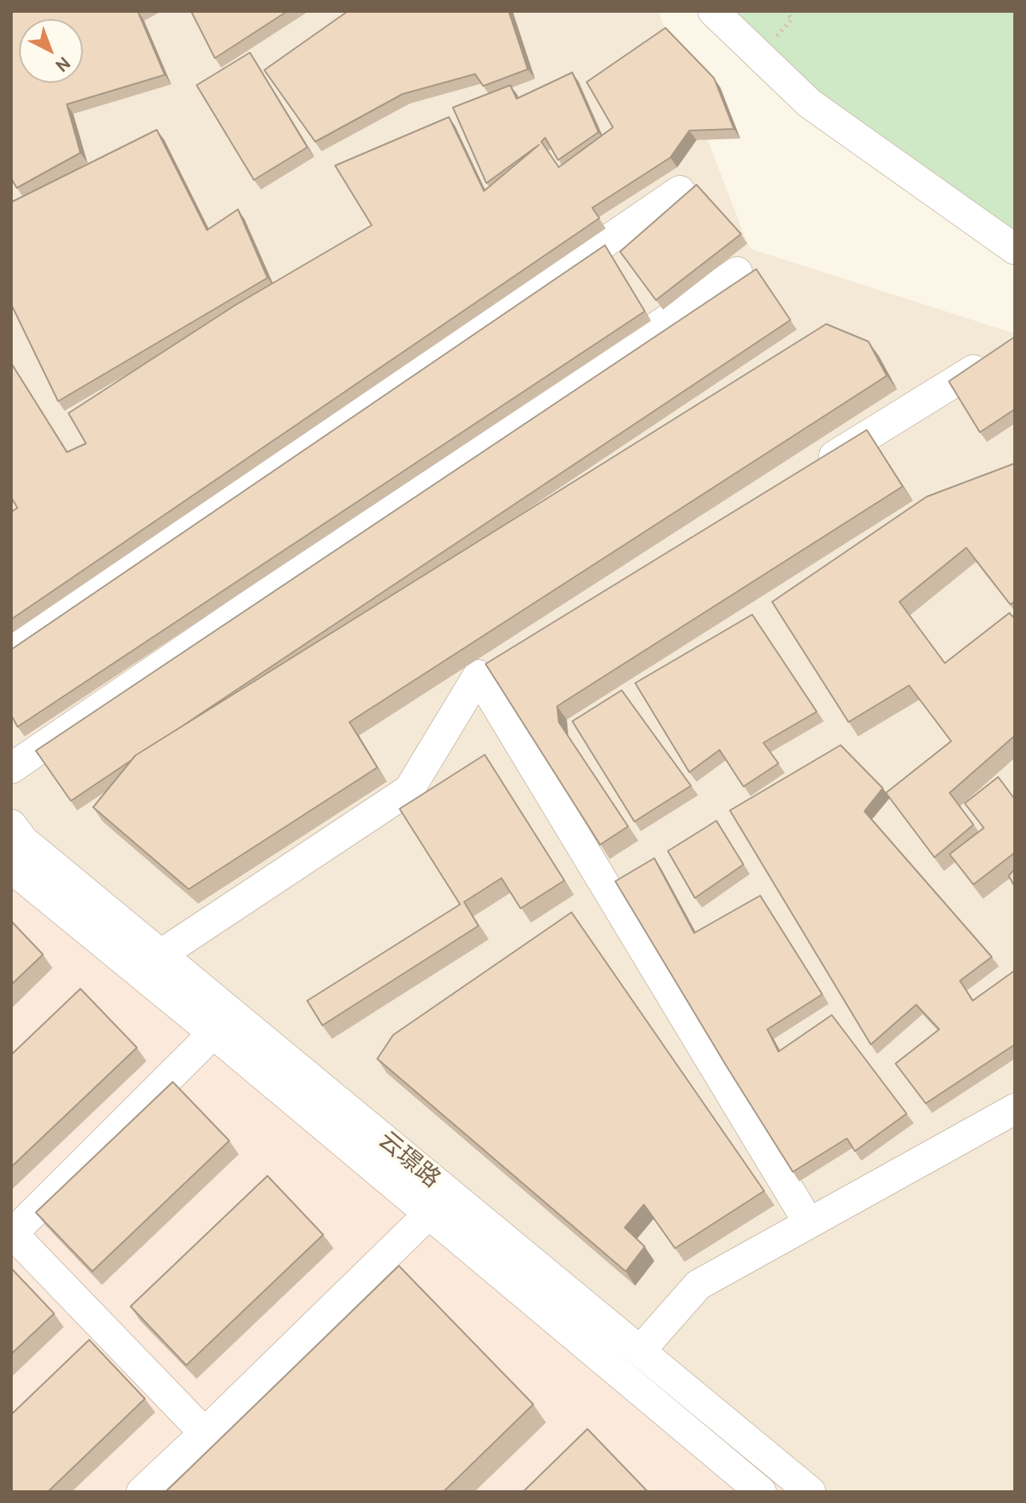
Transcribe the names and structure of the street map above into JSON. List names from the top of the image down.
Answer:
{
  "streets": {
    "street": ["云璟路"]
  },
  "north": "bottom right"
}
